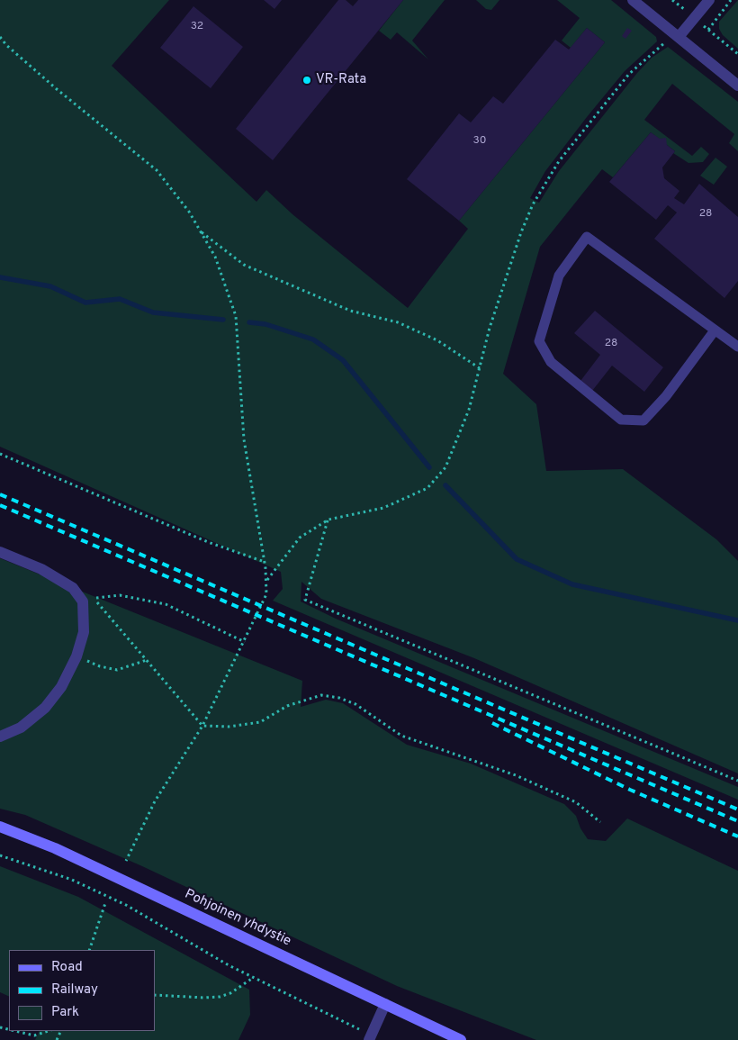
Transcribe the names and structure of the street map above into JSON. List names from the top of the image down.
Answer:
{
  "streets": {
    "main road": ["Pohjoinen yhdystie"]
  },
  "places": ["VR-Rata"],
  "house_numbers": [
    "32",
    "30",
    "28",
    "28"
  ],
  "legend": ["Road", "Railway", "Park"]
}
